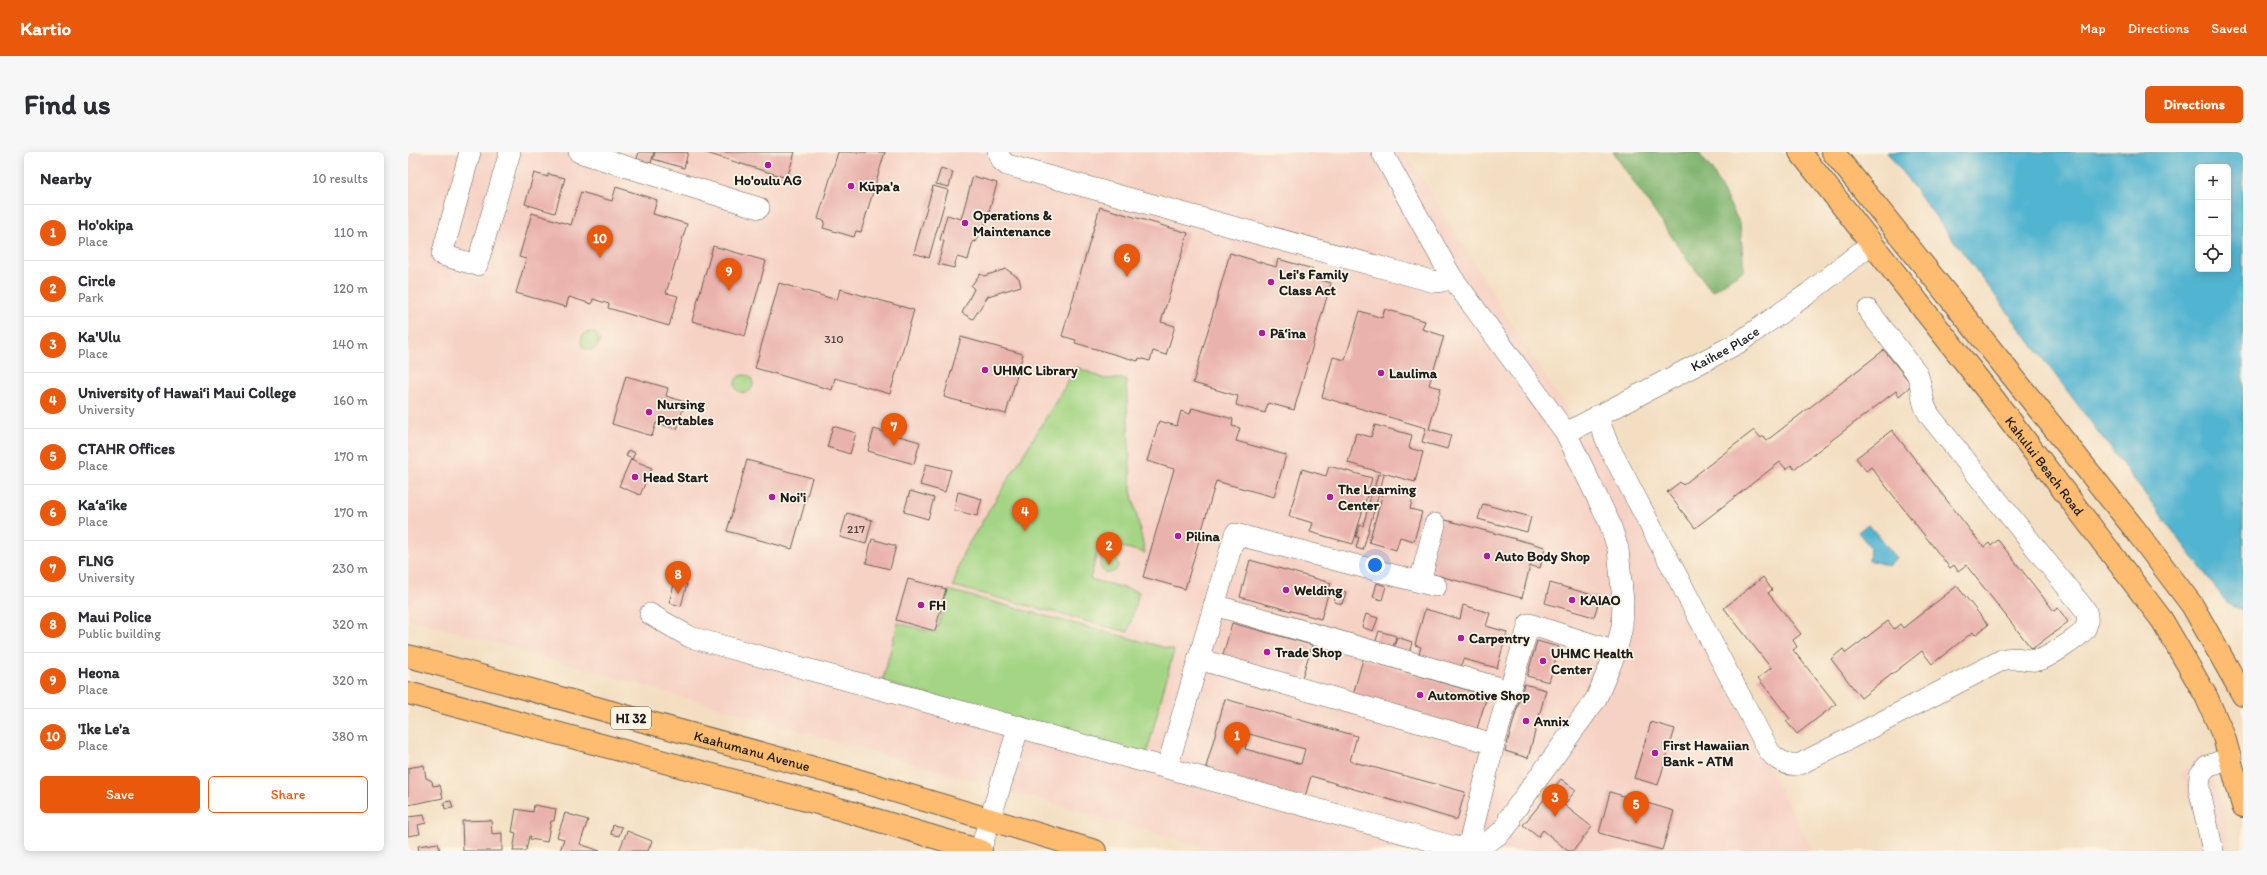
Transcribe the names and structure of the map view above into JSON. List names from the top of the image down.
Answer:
{
  "streets": {
    "main road": ["Kahului Beach Road", "HI 32", "Kaahumanu Avenue"],
    "street": ["Kaihee Place"]
  },
  "crossings": [
    ["Kaihee Place", "Kahului Beach Road"]
  ],
  "places": [
    "Ho'oulu AG",
    "Kūpa'a",
    "Operations & Maintenance",
    "Lei's Family Class Act",
    "Pā‘ina",
    "UHMC Library",
    "Laulima",
    "Nursing Portables",
    "Head Start",
    "Noi'i",
    "The Learning Center",
    "Pilina",
    "Auto Body Shop",
    "Welding",
    "KAIAO",
    "FH",
    "Carpentry",
    "Trade Shop",
    "UHMC Health Center",
    "Automotive Shop",
    "Annix",
    "First Hawaiian Bank - ATM"
  ],
  "house_numbers": ["310", "217"],
  "page": {
    "header": "Kartio",
    "nav": ["Map", "Directions", "Saved"],
    "buttons": [
      "Directions",
      ["Save", "Share"]
    ],
    "title": "Find us",
    "heading": ["Nearby", "10 results"],
    "map_buttons": ["+", "−"],
    "list": [
      {
        "mark": "1",
        "name": "Ho'okipa",
        "note": "Place",
        "value": "110 m"
      },
      {
        "mark": "2",
        "name": "Circle",
        "note": "Park",
        "value": "120 m"
      },
      {
        "mark": "3",
        "name": "Ka'Ulu",
        "note": "Place",
        "value": "140 m"
      },
      {
        "mark": "4",
        "name": "University of Hawai‘i Maui College",
        "note": "University",
        "value": "160 m"
      },
      {
        "mark": "5",
        "name": "CTAHR Offices",
        "note": "Place",
        "value": "170 m"
      },
      {
        "mark": "6",
        "name": "Ka‘a‘ike",
        "note": "Place",
        "value": "170 m"
      },
      {
        "mark": "7",
        "name": "FLNG",
        "note": "University",
        "value": "230 m"
      },
      {
        "mark": "8",
        "name": "Maui Police",
        "note": "Public building",
        "value": "320 m"
      },
      {
        "mark": "9",
        "name": "Heona",
        "note": "Place",
        "value": "320 m"
      },
      {
        "mark": "10",
        "name": "'Ike Le'a",
        "note": "Place",
        "value": "380 m"
      }
    ],
    "pins": [
      "10",
      "6",
      "9",
      "7",
      "4",
      "2",
      "8",
      "1",
      "3",
      "5"
    ]
  }
}
